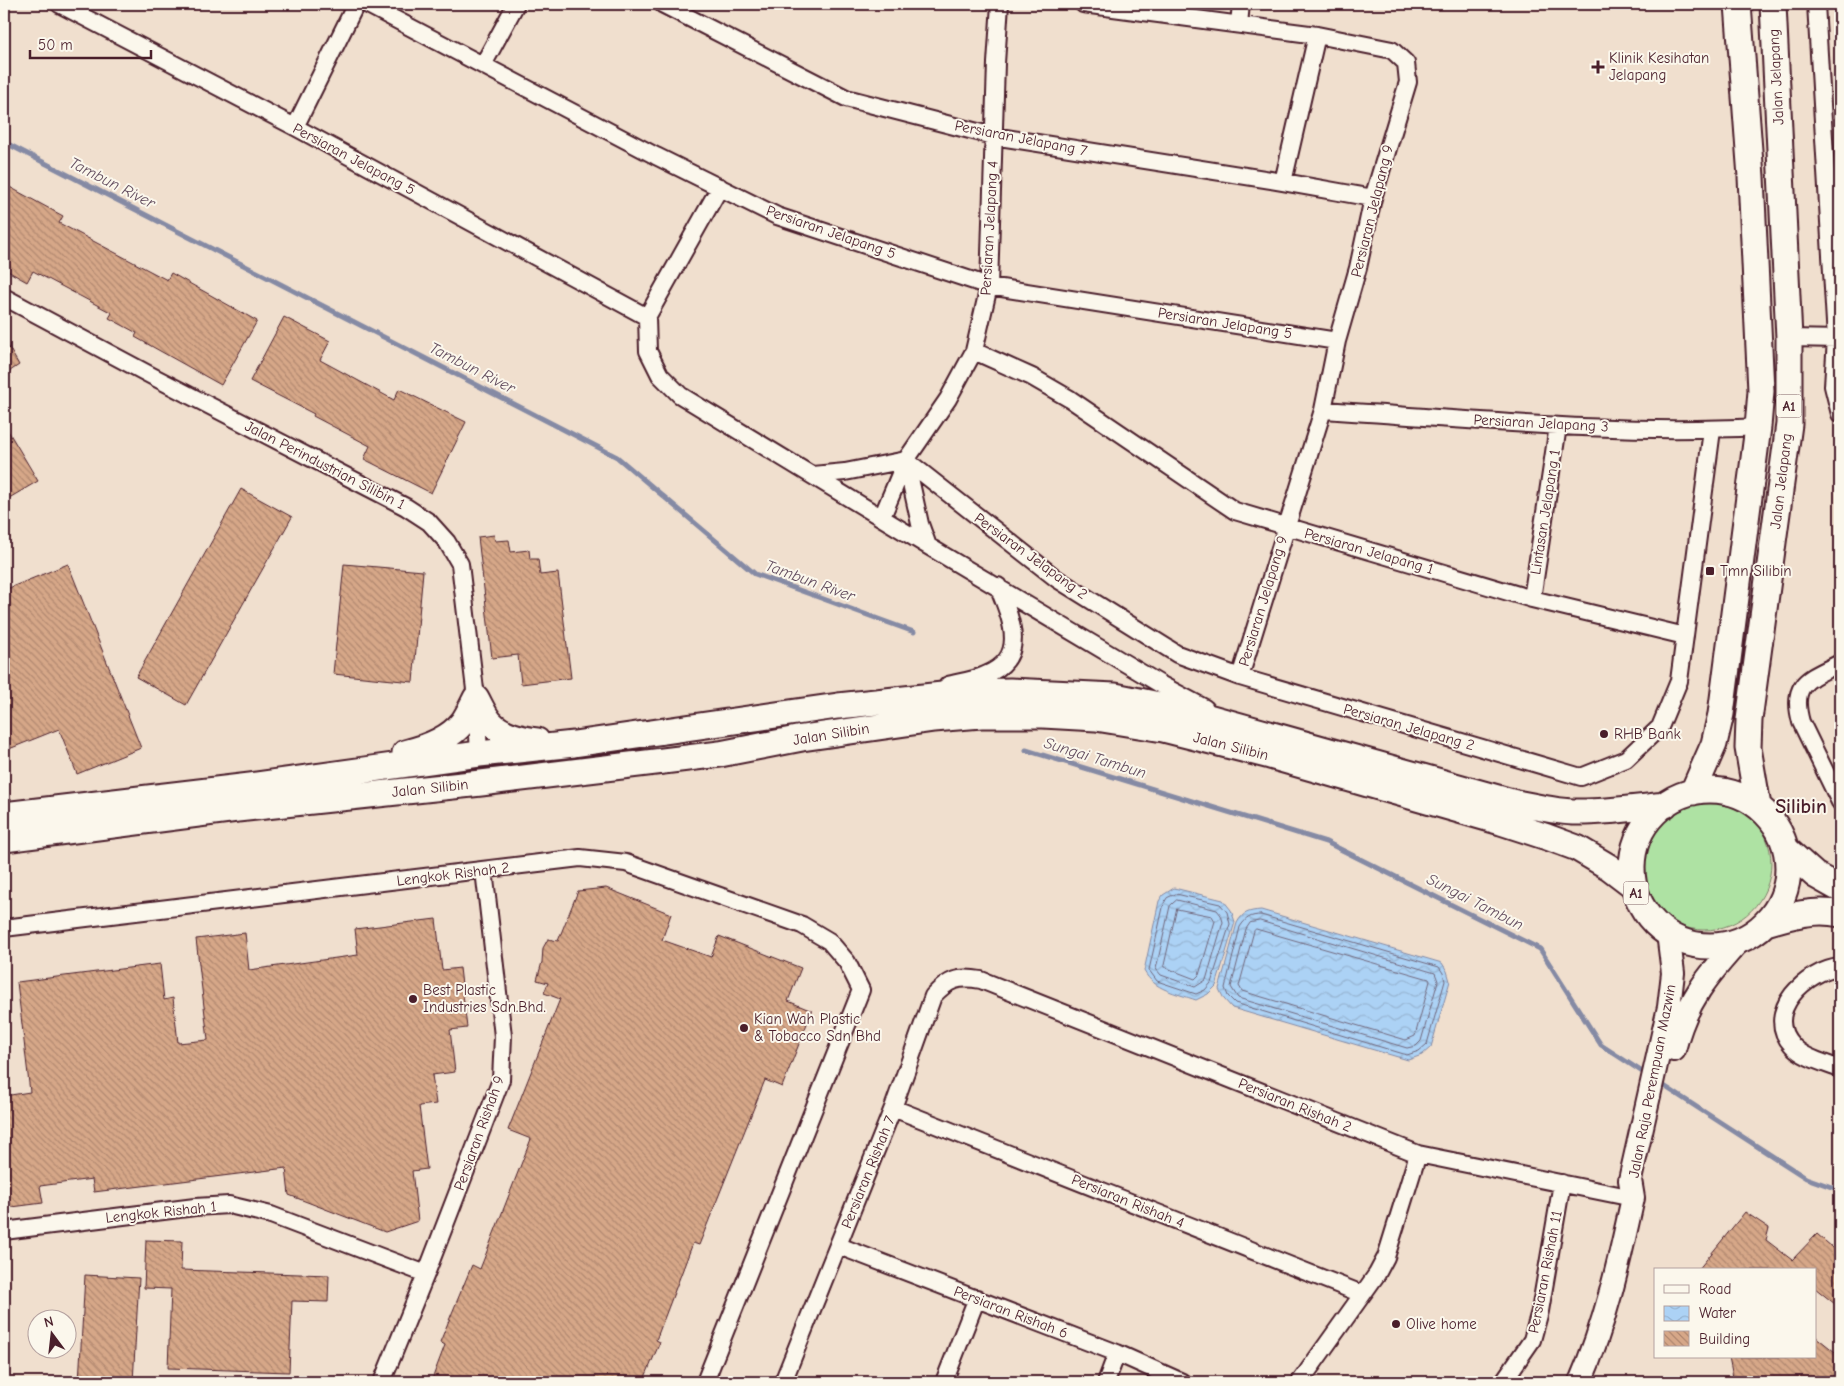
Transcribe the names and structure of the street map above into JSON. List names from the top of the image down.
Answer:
{
  "streets": {
    "main road": [
      "Jalan Jelapang",
      "A1",
      "Jalan Silibin",
      "Jalan Raja Perempuan Mazwin"
    ],
    "street": [
      "Persiaran Jelapang 7",
      "Persiaran Jelapang 5",
      "Persiaran Jelapang 9",
      "Persiaran Jelapang 4",
      "Persiaran Jelapang 3",
      "Jalan Perindustrian Silibin 1",
      "Lintasan Jelapang 1",
      "Persiaran Jelapang 1",
      "Persiaran Jelapang 2",
      "Lengkok Rishah 2",
      "Persiaran Rishah 2",
      "Persiaran Rishah 9",
      "Persiaran Rishah 7",
      "Persiaran Rishah 4",
      "Lengkok Rishah 1",
      "Persiaran Rishah 11",
      "Persiaran Rishah 6"
    ]
  },
  "crossings": [
    ["Jalan Jelapang", "A1"],
    ["Jalan Jelapang", "Persiaran Jelapang 3"],
    ["Jalan Jelapang", "Jalan Silibin"],
    ["Jalan Jelapang", "Jalan Raja Perempuan Mazwin"],
    ["Persiaran Jelapang 7", "Persiaran Jelapang 9"],
    ["Persiaran Jelapang 7", "Persiaran Jelapang 4"],
    ["Persiaran Jelapang 5", "Persiaran Jelapang 9"],
    ["Persiaran Jelapang 5", "Persiaran Jelapang 4"],
    ["Persiaran Jelapang 5", "Jalan Silibin"],
    ["Persiaran Jelapang 9", "Persiaran Jelapang 3"],
    ["Persiaran Jelapang 9", "Persiaran Jelapang 1"],
    ["Persiaran Jelapang 9", "Persiaran Jelapang 2"],
    ["Persiaran Jelapang 4", "Persiaran Jelapang 1"],
    ["Persiaran Jelapang 4", "Persiaran Jelapang 2"],
    ["Persiaran Jelapang 4", "Jalan Silibin"],
    ["A1", "Jalan Silibin"],
    ["A1", "Jalan Raja Perempuan Mazwin"],
    ["Persiaran Jelapang 3", "Lintasan Jelapang 1"],
    ["Persiaran Jelapang 3", "Persiaran Jelapang 2"],
    ["Jalan Perindustrian Silibin 1", "Jalan Silibin"],
    ["Lintasan Jelapang 1", "Persiaran Jelapang 1"],
    ["Persiaran Jelapang 1", "Persiaran Jelapang 2"],
    ["Jalan Silibin", "Jalan Raja Perempuan Mazwin"],
    ["Lengkok Rishah 2", "Persiaran Rishah 9"],
    ["Jalan Raja Perempuan Mazwin", "Persiaran Rishah 2"],
    ["Persiaran Rishah 2", "Persiaran Rishah 7"],
    ["Persiaran Rishah 2", "Persiaran Rishah 11"],
    ["Persiaran Rishah 9", "Lengkok Rishah 1"],
    ["Persiaran Rishah 7", "Persiaran Rishah 4"],
    ["Persiaran Rishah 7", "Persiaran Rishah 6"]
  ],
  "districts": ["Silibin"],
  "water": ["Tambun River", "Sungai Tambun"],
  "places": {
    "health": ["Klinik Kesihatan Jelapang"],
    "transit": ["Tmn Silibin"],
    "other": [
      "RHB Bank",
      "Best Plastic Industries Sdn.Bhd.",
      "Kian Wah Plastic & Tobacco Sdn Bhd",
      "Olive home"
    ]
  },
  "legend": ["Road", "Water", "Building"],
  "scale_bar": "50 m",
  "north": "top"
}
